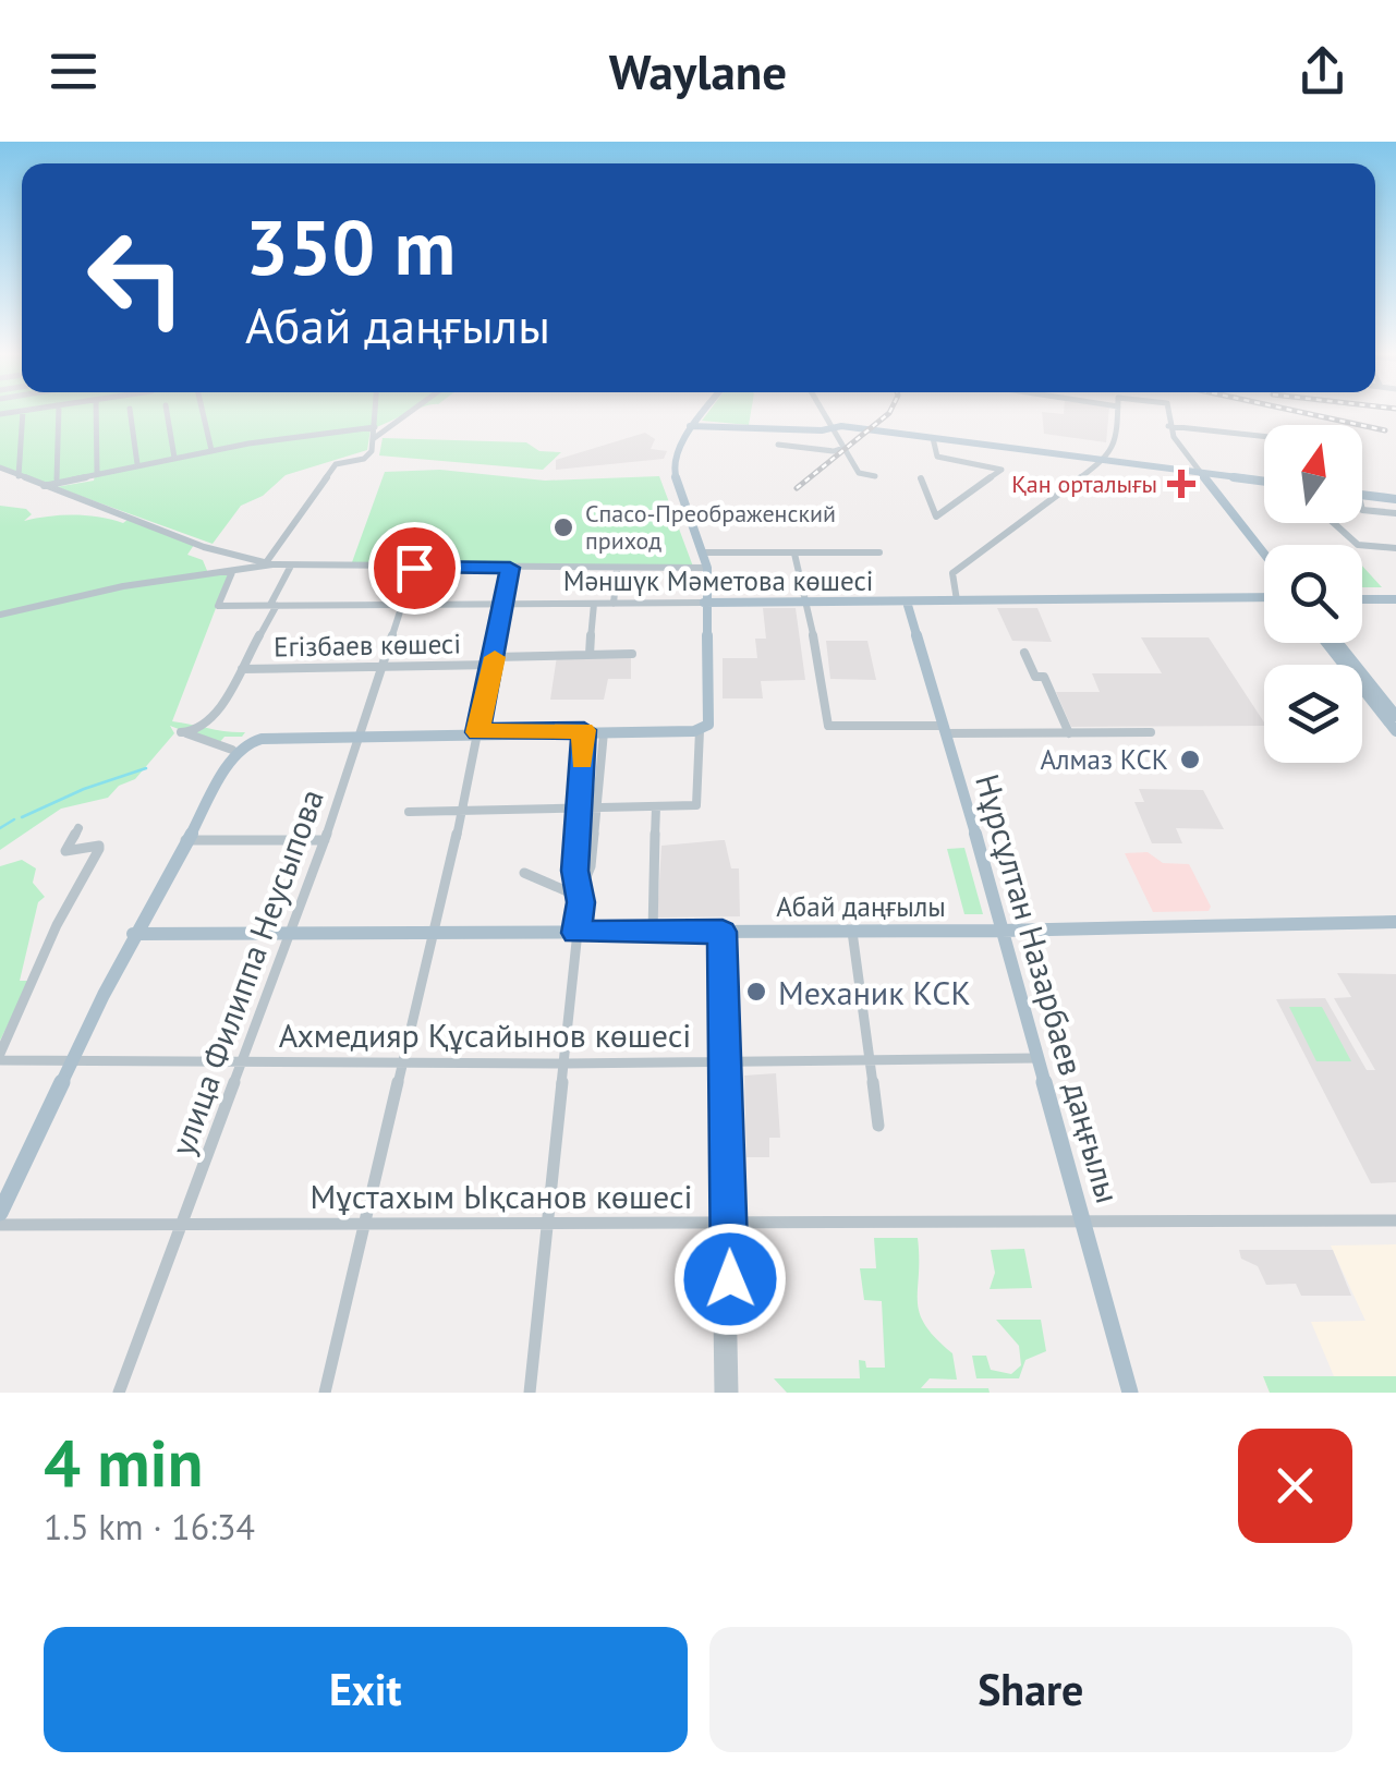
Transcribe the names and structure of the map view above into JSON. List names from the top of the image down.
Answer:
{
  "streets": {
    "main road": ["Мәншүк Мәметова көшесі", "Абай даңғылы", "Нұрсұлтан Назарбаев даңғылы"],
    "street": [
      "Егізбаев көшесі",
      "улица Филиппа Неусыпова",
      "Ахмедияр Құсайынов көшесі",
      "Мұстахым Ықсанов көшесі"
    ]
  },
  "crossings": [
    ["Мәншүк Мәметова көшесі", "улица Филиппа Неусыпова"],
    ["Мәншүк Мәметова көшесі", "Нұрсұлтан Назарбаев даңғылы"],
    ["Егізбаев көшесі", "улица Филиппа Неусыпова"],
    ["Абай даңғылы", "улица Филиппа Неусыпова"],
    ["Абай даңғылы", "Нұрсұлтан Назарбаев даңғылы"],
    ["улица Филиппа Неусыпова", "Ахмедияр Құсайынов көшесі"],
    ["улица Филиппа Неусыпова", "Мұстахым Ықсанов көшесі"],
    ["Нұрсұлтан Назарбаев даңғылы", "Ахмедияр Құсайынов көшесі"],
    ["Нұрсұлтан Назарбаев даңғылы", "Мұстахым Ықсанов көшесі"]
  ],
  "places": {
    "health": ["Қан орталығы"],
    "other": ["Спасо-Преображенский приход", "Алмаз КСК", "Механик КСК"]
  },
  "north": "top",
  "page": {
    "header": "Waylane",
    "turn": ["350 m", "Абай даңғылы"],
    "heading": ["4 min", "1.5 km · 16:34"],
    "buttons": ["Exit", "Share"]
  }
}
